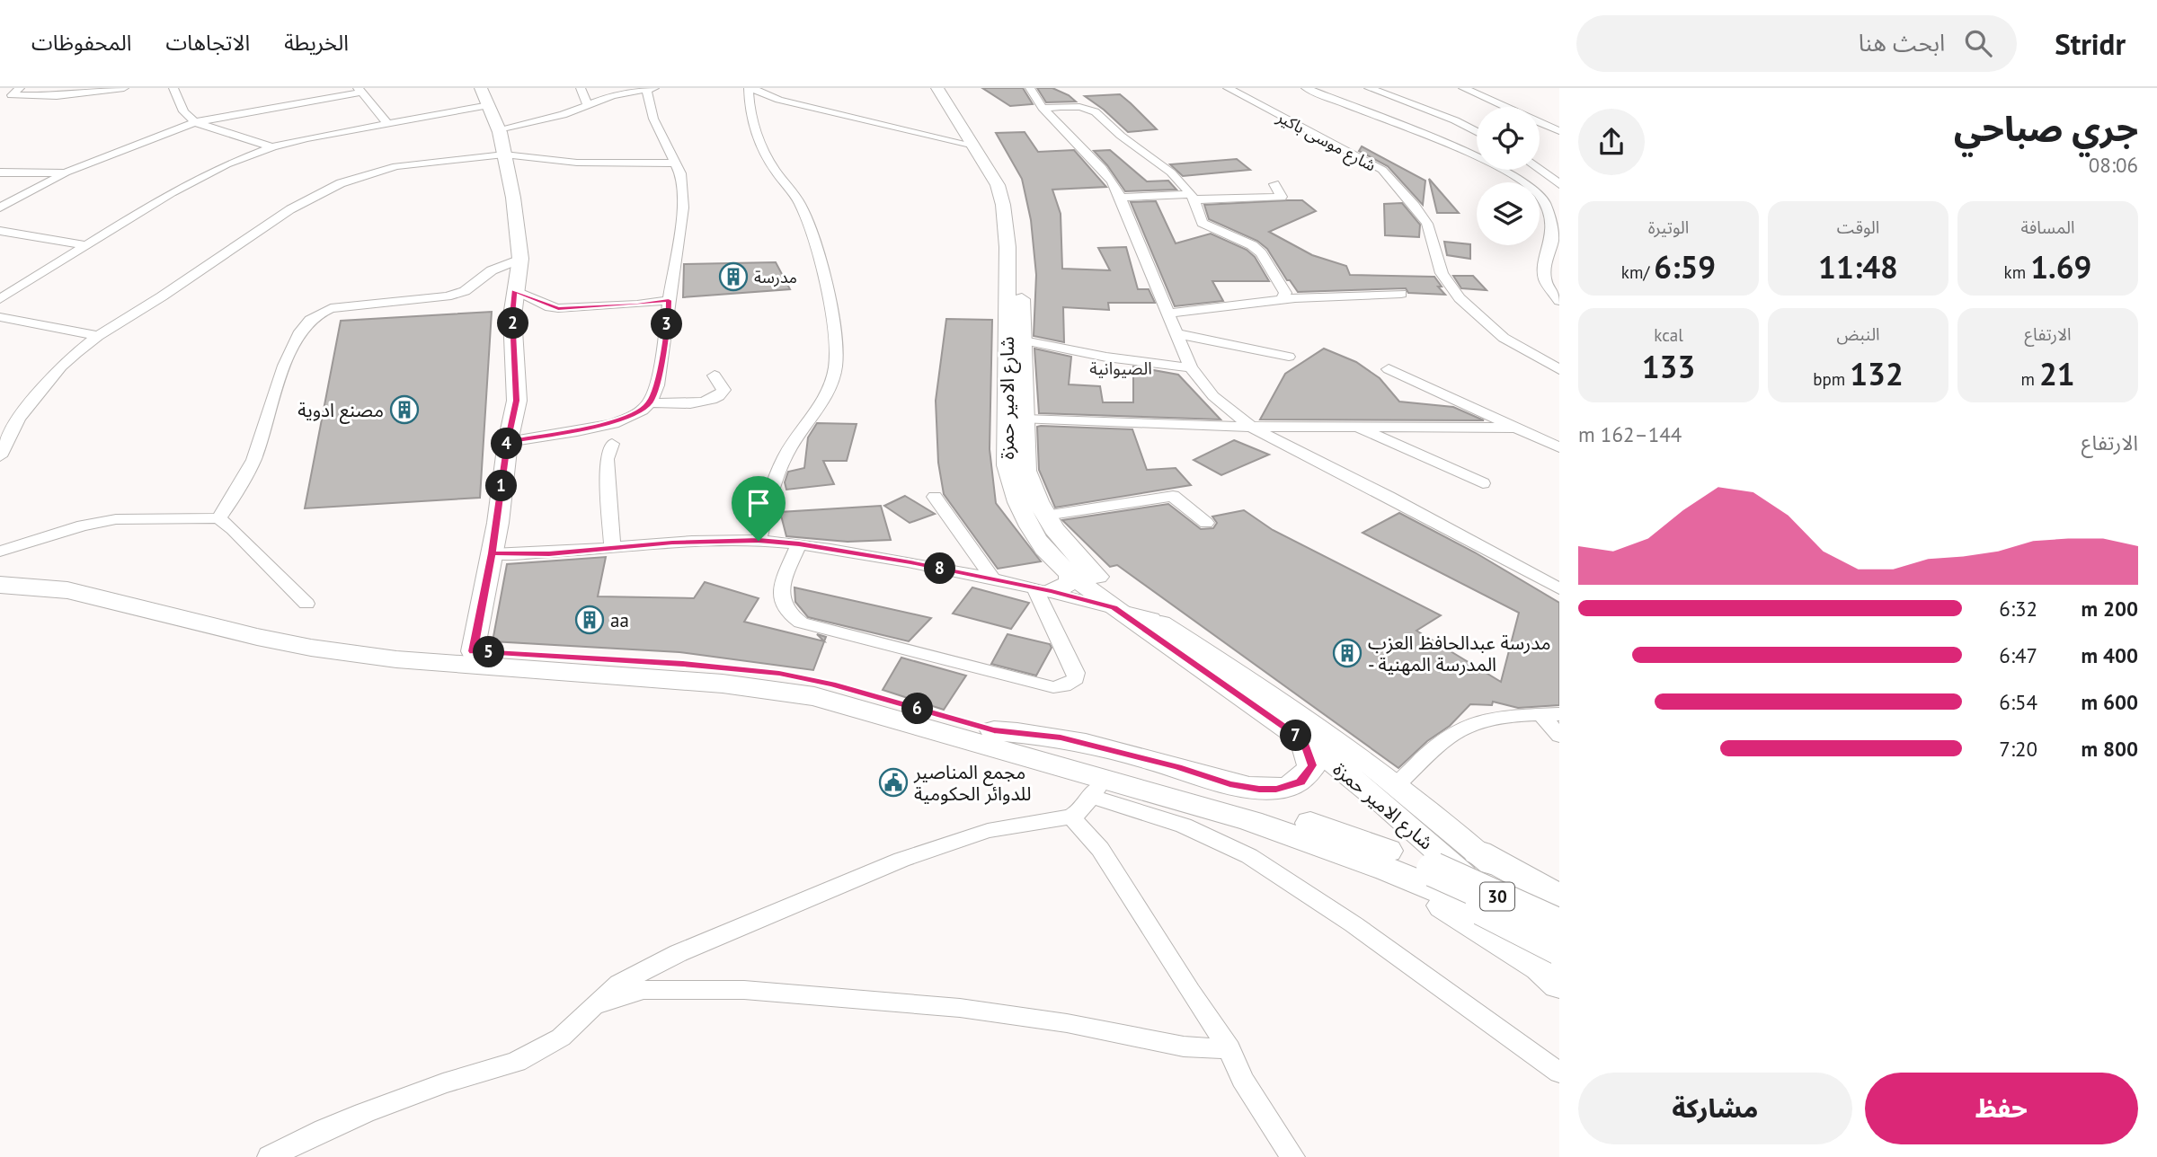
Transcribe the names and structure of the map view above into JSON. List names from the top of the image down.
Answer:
{
  "streets": {
    "main road": ["شارع الامير حمزة", "30"],
    "street": ["شارع موسى باكير"]
  },
  "crossings": [
    ["شارع الامير حمزة", "30"]
  ],
  "districts": ["الصيوانية"],
  "places": {
    "building": [
      "مدرسة",
      "مصنع ادوية",
      "aa",
      "مدرسة عبدالحافظ العزب - المدرسة المهنية"
    ],
    "public building": ["مجمع المناصير للدوائر الحكومية"]
  },
  "page": {
    "header": "Stridr",
    "search": "ابحث هنا",
    "nav": ["الخريطة", "الاتجاهات", "المحفوظات"],
    "heading": ["جري صباحي", "08:06"],
    "stats": [
      ["المسافة", "1.69 km"],
      ["الوقت", "11:48"],
      ["الوتيرة", "6:59 /km"],
      ["الارتفاع", "21 m"],
      ["النبض", "132 bpm"],
      ["kcal", "133"]
    ],
    "pins": [
      "2",
      "3",
      "4",
      "1",
      "8",
      "5",
      "6",
      "7"
    ],
    "chart": ["الارتفاع", "144–162 m"],
    "list": [
      {
        "name": "200 m",
        "note": "6:32"
      },
      {
        "name": "400 m",
        "note": "6:47"
      },
      {
        "name": "600 m",
        "note": "6:54"
      },
      {
        "name": "800 m",
        "note": "7:20"
      }
    ],
    "buttons": ["حفظ", "مشاركة"]
  }
}
